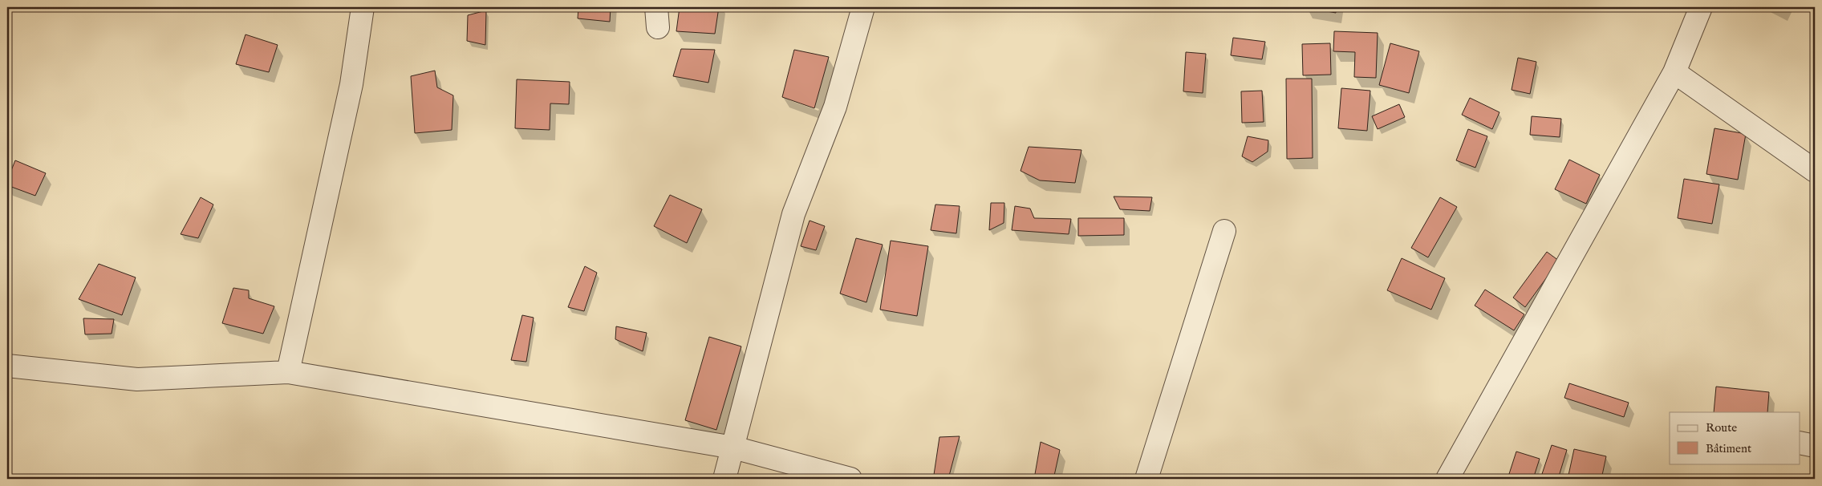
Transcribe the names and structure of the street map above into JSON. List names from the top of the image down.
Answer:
{
  "legend": ["Route", "Bâtiment"]
}
